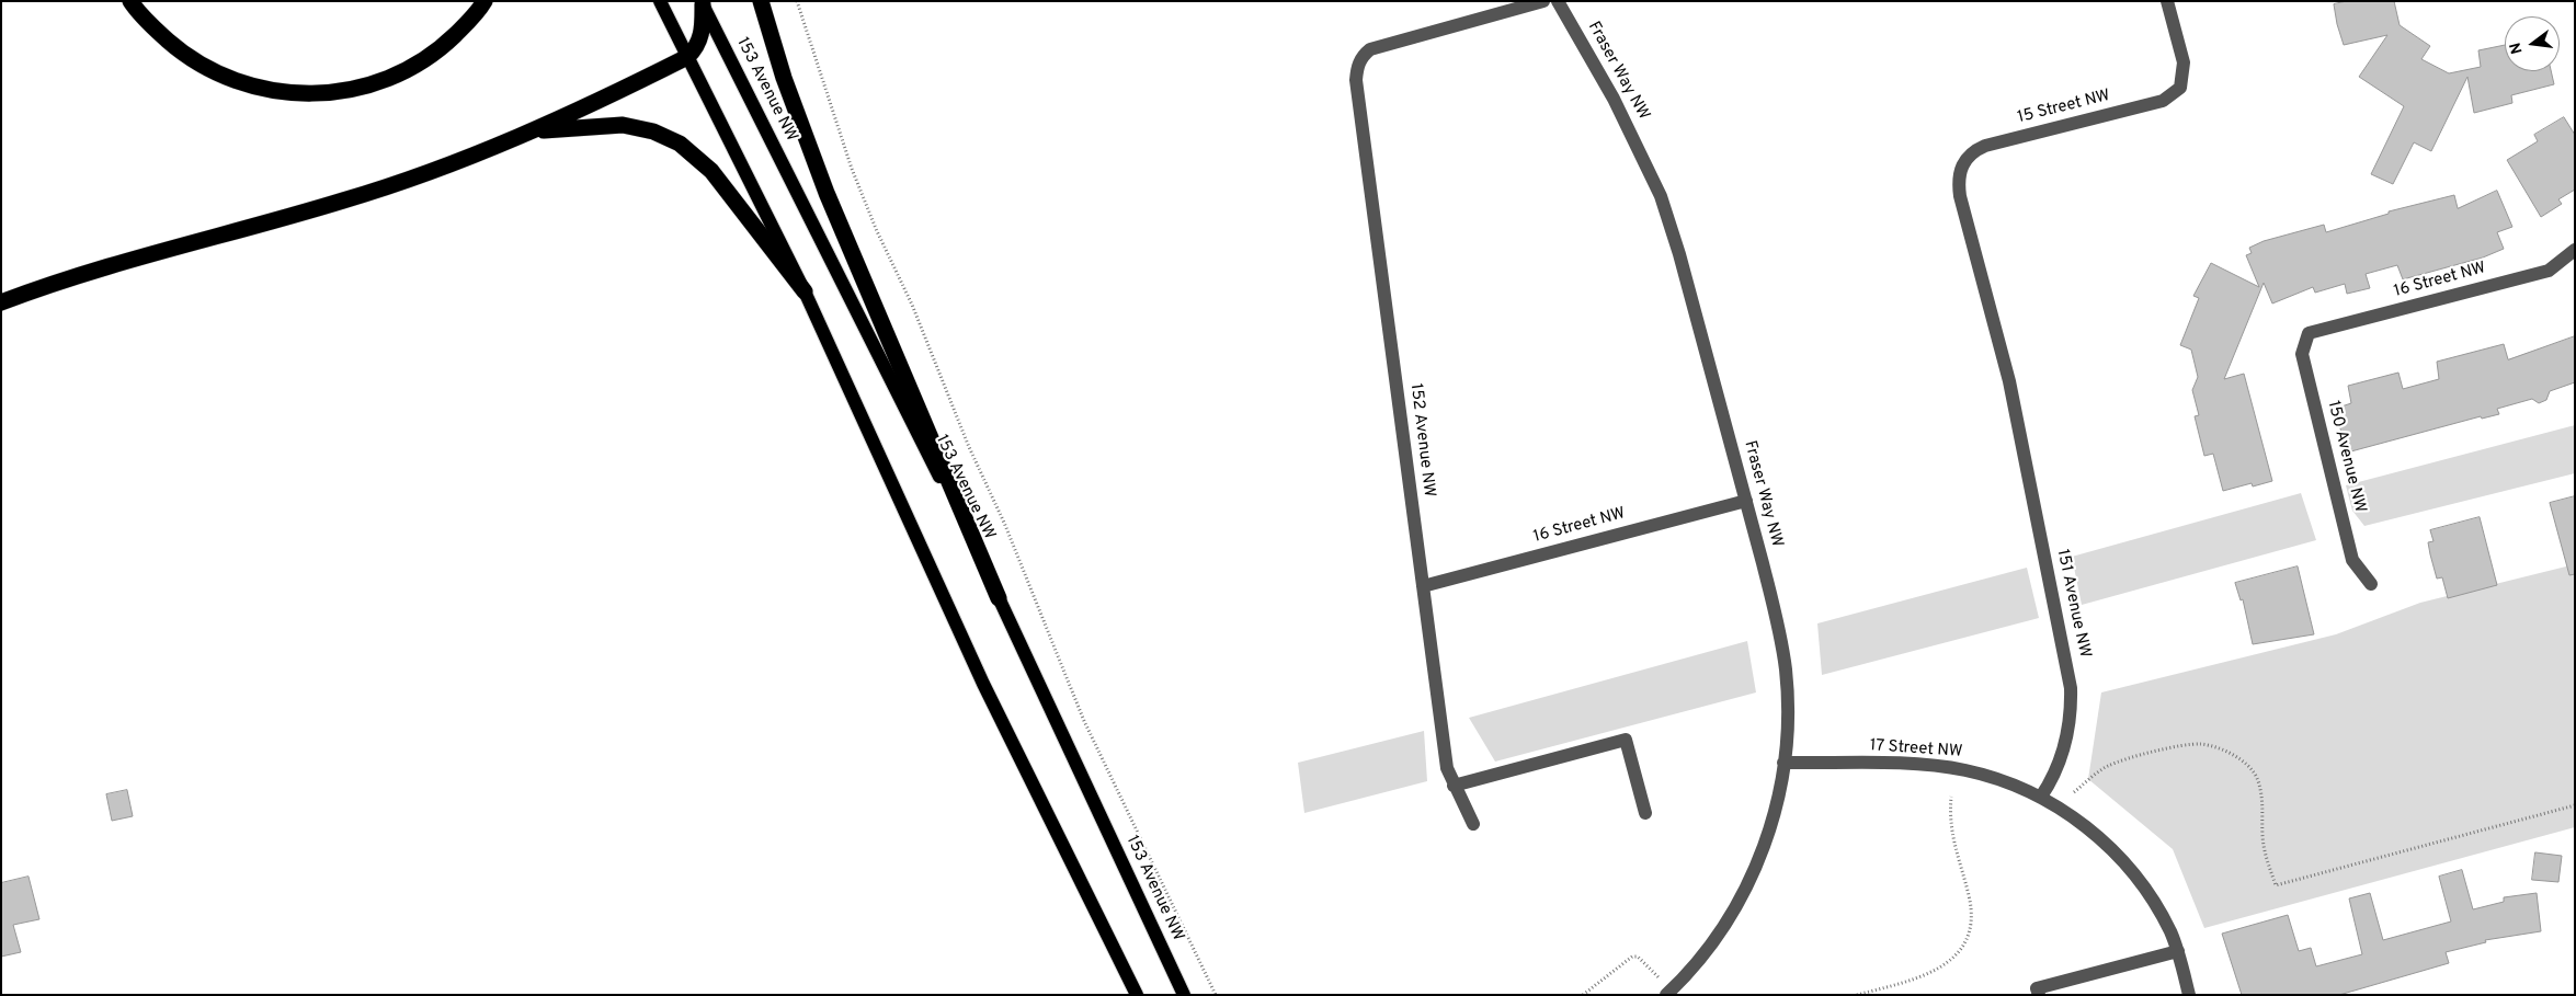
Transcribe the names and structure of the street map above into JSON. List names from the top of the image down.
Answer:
{
  "streets": {
    "main road": ["153 Avenue NW"],
    "street": [
      "Fraser Way NW",
      "15 Street NW",
      "16 Street NW",
      "152 Avenue NW",
      "150 Avenue NW",
      "151 Avenue NW",
      "17 Street NW"
    ]
  },
  "crossings": [
    ["Fraser Way NW", "16 Street NW"],
    ["Fraser Way NW", "17 Street NW"],
    ["15 Street NW", "151 Avenue NW"],
    ["16 Street NW", "152 Avenue NW"],
    ["16 Street NW", "150 Avenue NW"],
    ["151 Avenue NW", "17 Street NW"]
  ],
  "north": "left"
}
